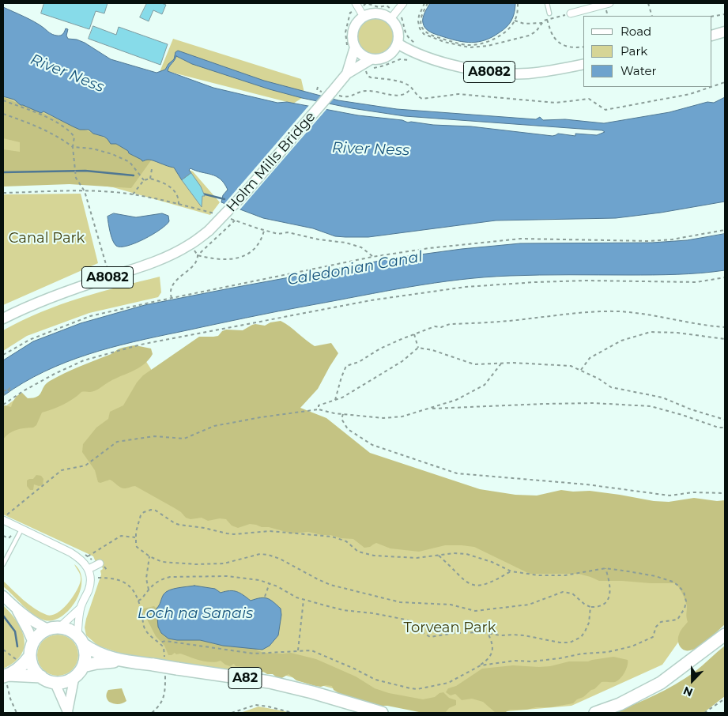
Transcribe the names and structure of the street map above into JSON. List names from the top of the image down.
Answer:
{
  "streets": {
    "highway": ["A82"],
    "main road": ["A8082", "Holm Mills Bridge"]
  },
  "crossings": [
    ["A8082", "Holm Mills Bridge"]
  ],
  "water": ["River Ness", "Caledonian Canal", "Loch na Sanais"],
  "parks": ["Canal Park", "Torvean Park"],
  "legend": ["Road", "Park", "Water"],
  "north": "bottom"
}
